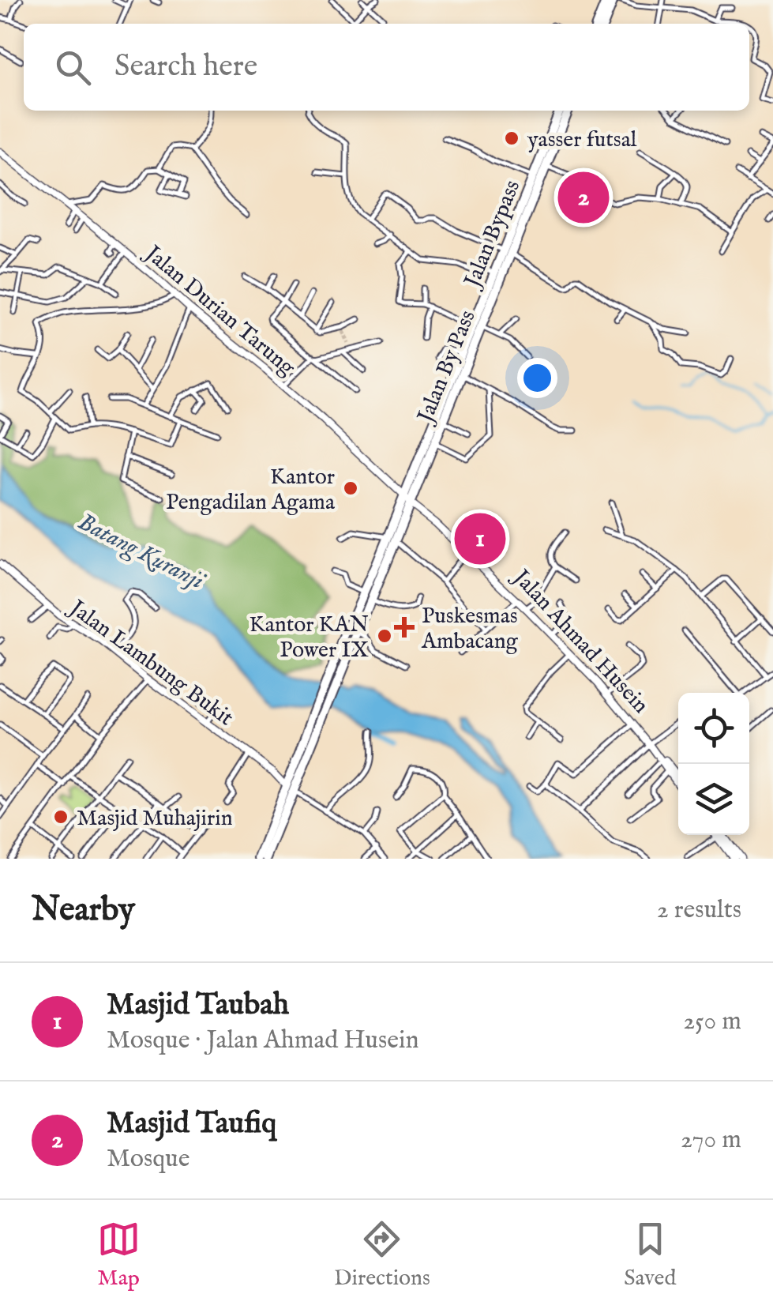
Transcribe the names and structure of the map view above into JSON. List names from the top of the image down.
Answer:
{
  "streets": {
    "highway": ["Jalan Bypass", "Jalan By Pass"],
    "street": ["Jalan Durian Tarung", "Jalan Ahmad Husein", "Jalan Lambung Bukit"]
  },
  "crossings": [
    ["Jalan Bypass", "Jalan Durian Tarung"],
    ["Jalan Bypass", "Jalan By Pass"],
    ["Jalan Bypass", "Jalan Ahmad Husein"],
    ["Jalan Bypass", "Jalan Lambung Bukit"],
    ["Jalan Durian Tarung", "Jalan By Pass"],
    ["Jalan Durian Tarung", "Jalan Ahmad Husein"],
    ["Jalan By Pass", "Jalan Ahmad Husein"]
  ],
  "water": ["Batang Kuranji"],
  "places": {
    "other": [
      "yasser futsal",
      "Kantor Pengadilan Agama",
      "Kantor KAN Power IX",
      "Masjid Muhajirin"
    ],
    "health": ["Puskesmas Ambacang"]
  },
  "page": {
    "search": "Search here",
    "pins": ["2", "1"],
    "heading": ["Nearby", "2 results"],
    "list": [
      {
        "mark": "1",
        "name": "Masjid Taubah",
        "note": "Mosque · Jalan Ahmad Husein",
        "value": "250 m"
      },
      {
        "mark": "2",
        "name": "Masjid Taufiq",
        "note": "Mosque",
        "value": "270 m"
      }
    ],
    "nav": ["Map", "Directions", "Saved"]
  }
}
